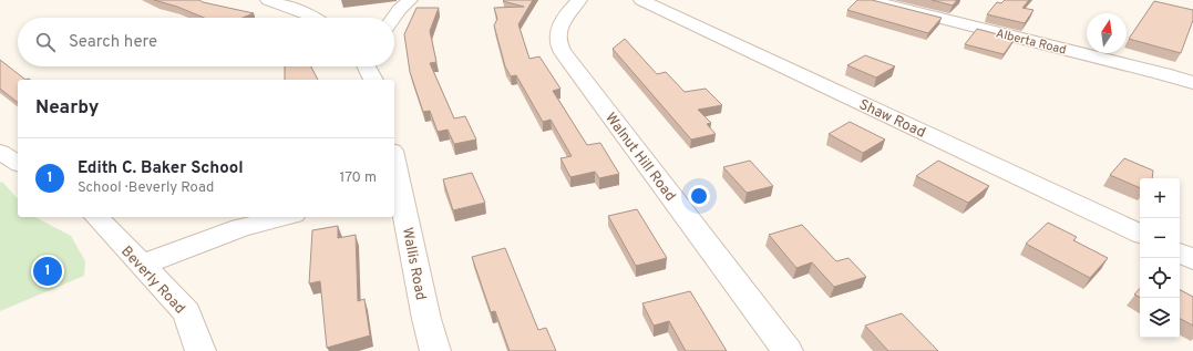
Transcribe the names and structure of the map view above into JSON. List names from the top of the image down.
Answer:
{
  "streets": {
    "street": [
      "Alberta Road",
      "Shaw Road",
      "Walnut Hill Road",
      "Wallis Road",
      "Beverly Road"
    ]
  },
  "north": "top",
  "page": {
    "search": "Search here",
    "heading": "Nearby",
    "list": [
      {
        "mark": "1",
        "name": "Edith C. Baker School",
        "note": "School · Beverly Road",
        "value": "170 m"
      }
    ],
    "map_buttons": ["+", "−"],
    "pins": "1"
  }
}
